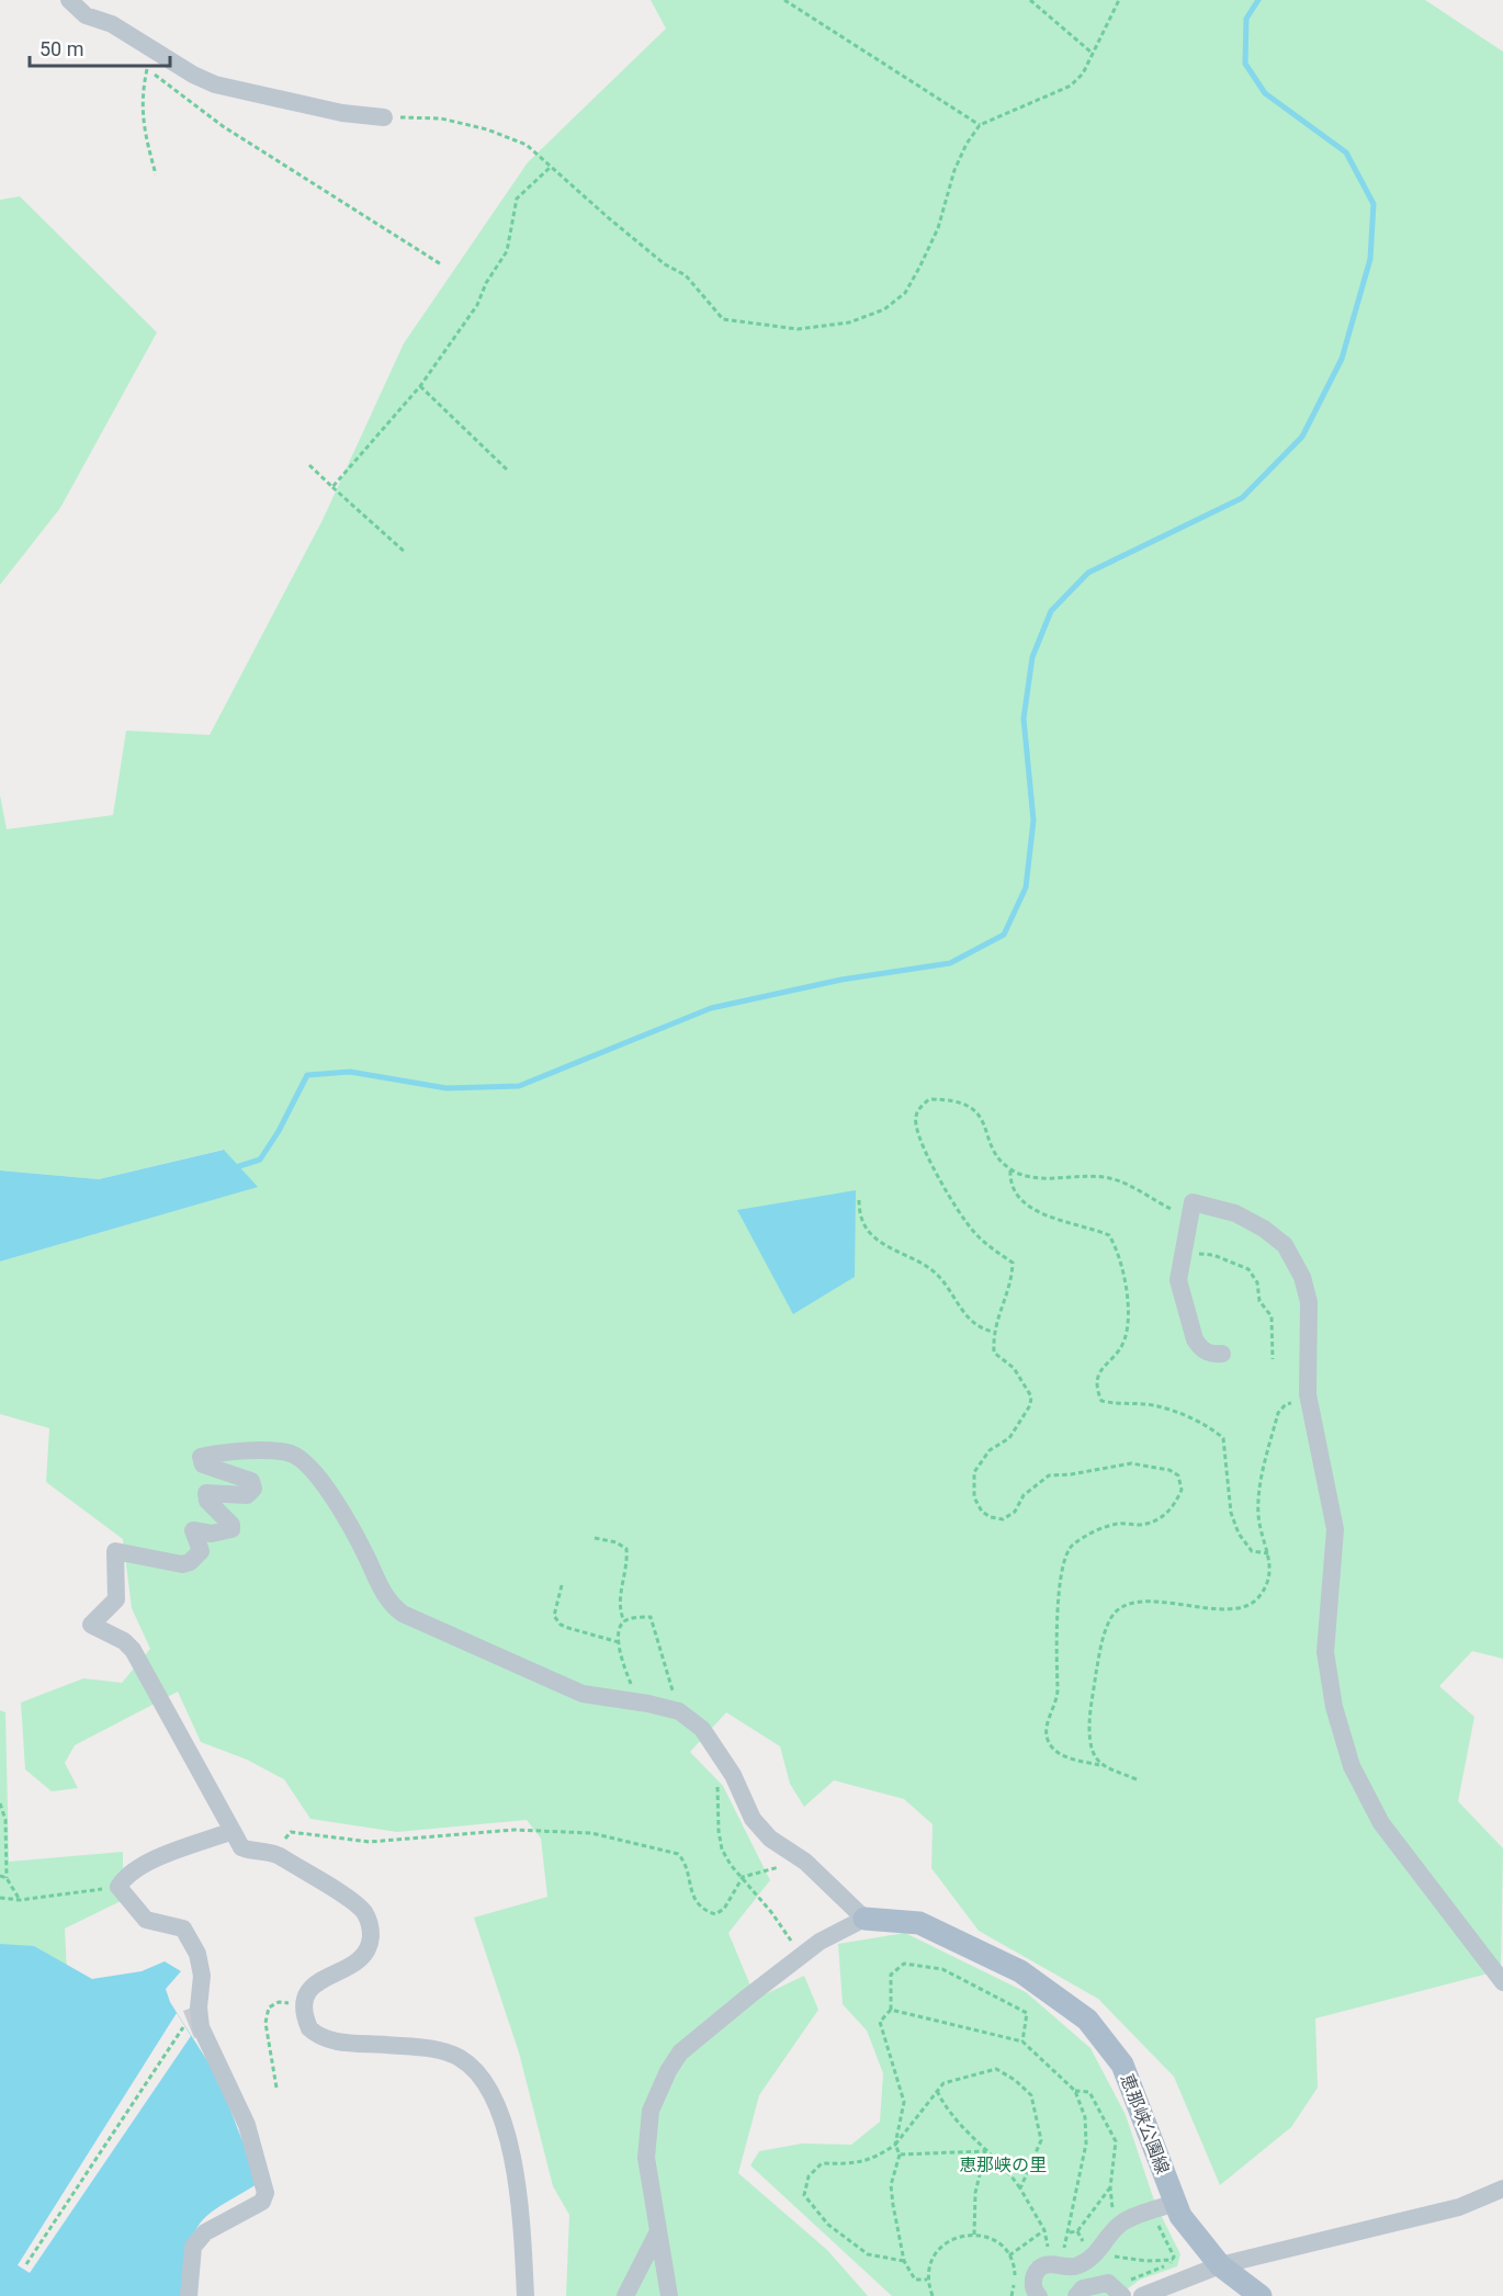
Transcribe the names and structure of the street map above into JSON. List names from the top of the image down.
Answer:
{
  "streets": {
    "main road": ["恵那峡公園線"]
  },
  "parks": ["恵那峡の里"],
  "scale_bar": "50 m"
}
